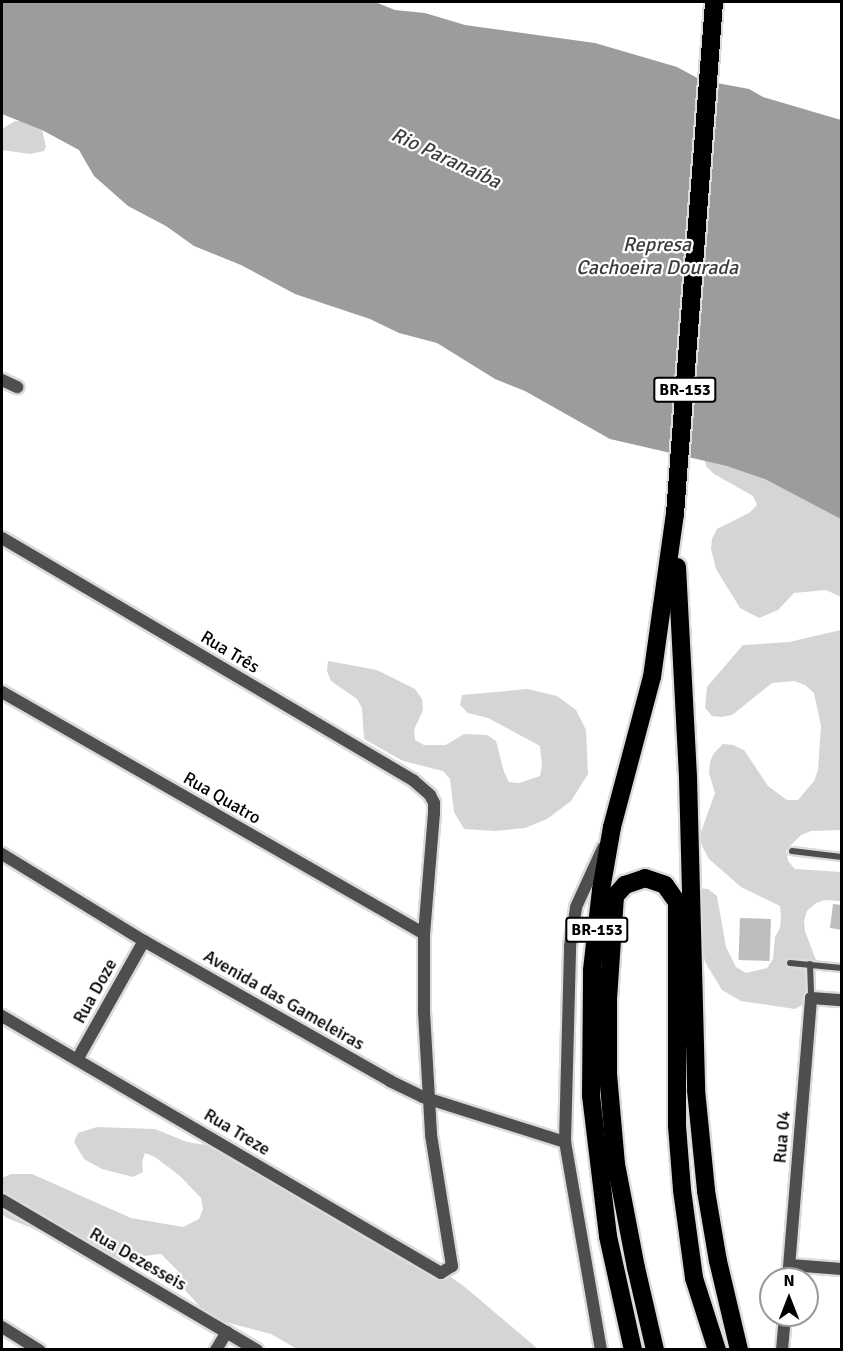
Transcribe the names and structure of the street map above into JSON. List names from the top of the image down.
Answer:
{
  "streets": {
    "highway": ["BR-153"],
    "street": [
      "Rua Três",
      "Rua Quatro",
      "Rua Doze",
      "Avenida das Gameleiras",
      "Rua Treze",
      "Rua 04",
      "Rua Dezesseis"
    ]
  },
  "crossings": [
    ["Rua Três", "Rua Quatro"],
    ["Rua Doze", "Avenida das Gameleiras"],
    ["Rua Doze", "Rua Treze"],
    ["Avenida das Gameleiras", "Rua Treze"]
  ],
  "water": ["Rio Paranaíba", "Represa Cachoeira Dourada"],
  "north": "top"
}
